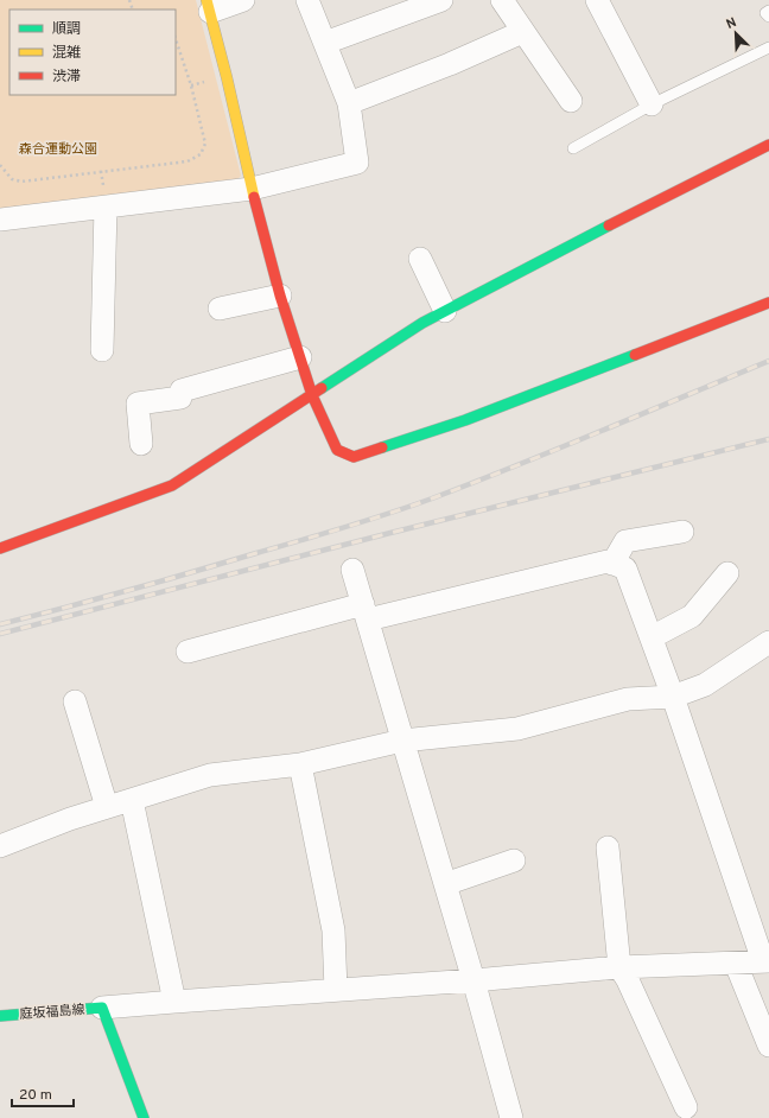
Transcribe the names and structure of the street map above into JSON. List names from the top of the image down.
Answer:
{
  "streets": {
    "street": ["庭坂福島線"]
  },
  "parks": ["森合運動公園"],
  "legend": ["順調", "混雑", "渋滞"],
  "scale_bar": "20 m",
  "north": "top left"
}
